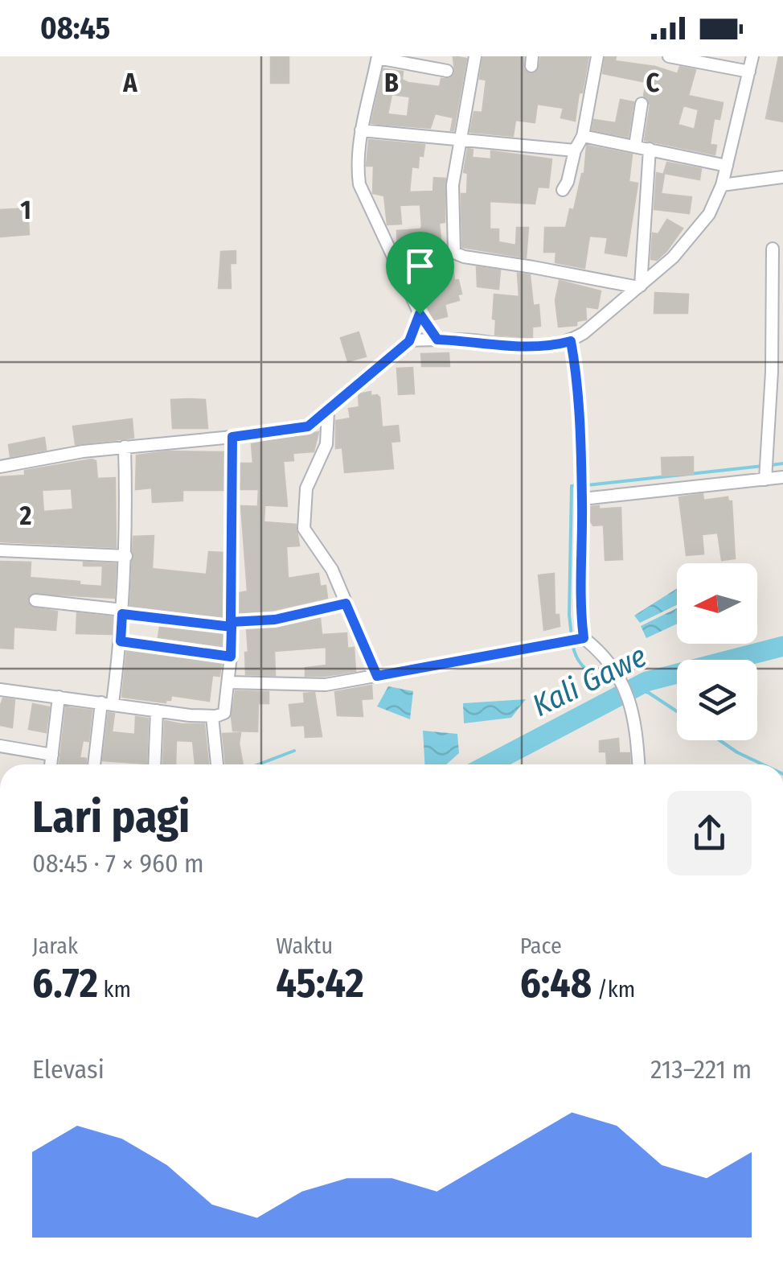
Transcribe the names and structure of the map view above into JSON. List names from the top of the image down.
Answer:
{
  "water": ["Kali Gawe"],
  "north": "left",
  "page": {
    "status": "08:45",
    "heading": ["Lari pagi", "08:45 · 7 × 960 m"],
    "stats": [
      ["Jarak", "6.72 km"],
      ["Waktu", "45:42"],
      ["Pace", "6:48 /km"]
    ],
    "chart": ["Elevasi", "213–221 m"]
  },
  "grid": {
    "columns": ["A", "B", "C"],
    "rows": ["1", "2"]
  }
}
